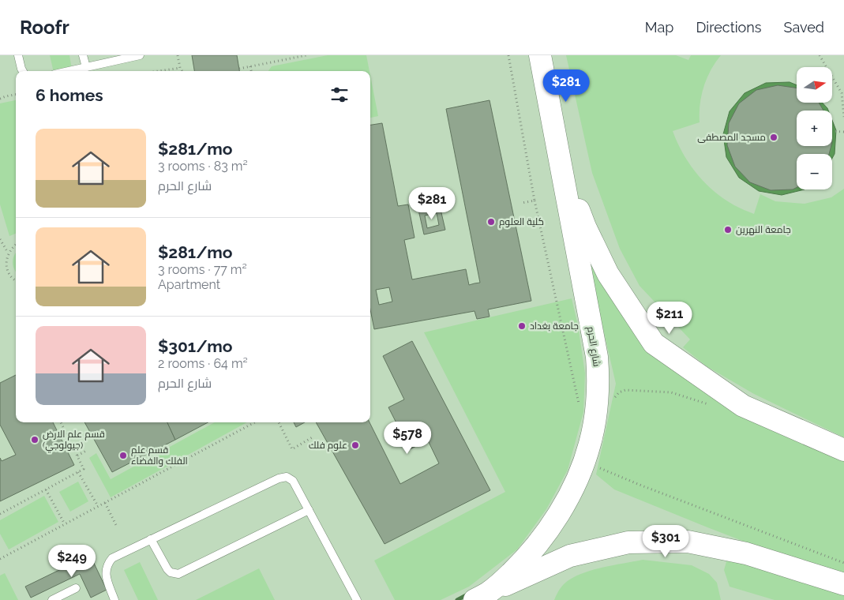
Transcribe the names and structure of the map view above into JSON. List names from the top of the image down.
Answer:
{
  "streets": {
    "street": ["شارع الحرم"]
  },
  "places": [
    "مسجد المصطفى",
    "كلية العلوم",
    "جامعة النهرين",
    "جامعة بغداد",
    "قسم علم الارض (جيولوجي)",
    "علوم فلك",
    "قسم علم الفلك والفضاء"
  ],
  "north": "right",
  "page": {
    "header": "Roofr",
    "nav": ["Map", "Directions", "Saved"],
    "map_buttons": ["+", "−"],
    "price": [
      "$281",
      "$281",
      "$211",
      "$578",
      "$301",
      "$249"
    ],
    "heading": "6 homes",
    "list": [
      {
        "name": "$281/mo",
        "note": "3 rooms · 83 m² · شارع الحرم"
      },
      {
        "name": "$281/mo",
        "note": "3 rooms · 77 m² · Apartment"
      },
      {
        "name": "$301/mo",
        "note": "2 rooms · 64 m² · شارع الحرم"
      }
    ]
  }
}
